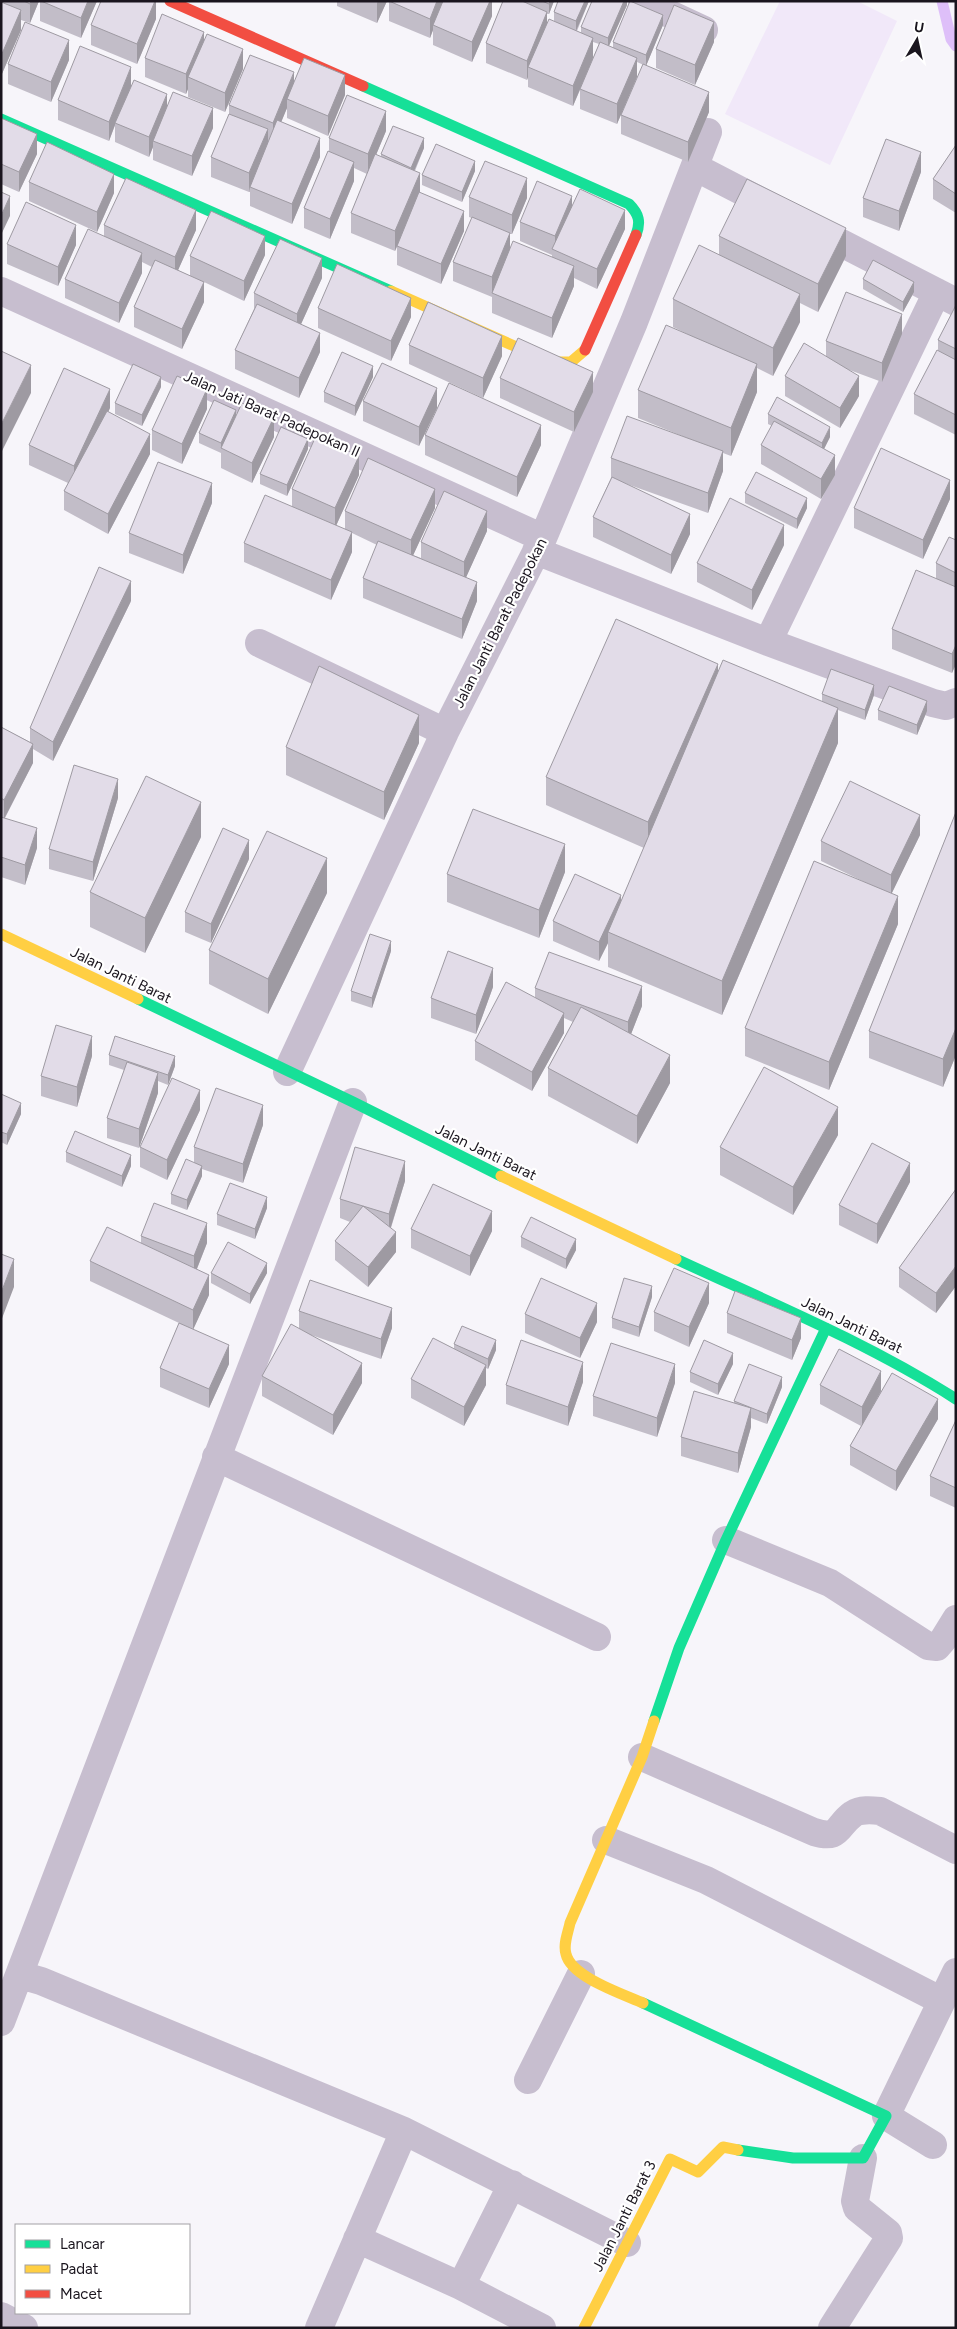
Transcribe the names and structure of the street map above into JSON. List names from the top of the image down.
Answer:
{
  "streets": {
    "street": [
      "Jalan Jati Barat Padepokan II",
      "Jalan Janti Barat Padepokan",
      "Jalan Janti Barat",
      "Jalan Janti Barat 3"
    ]
  },
  "crossings": [
    ["Jalan Jati Barat Padepokan II", "Jalan Janti Barat Padepokan"],
    ["Jalan Janti Barat Padepokan", "Jalan Janti Barat"]
  ],
  "legend": ["Lancar", "Padat", "Macet"],
  "north": "top"
}
